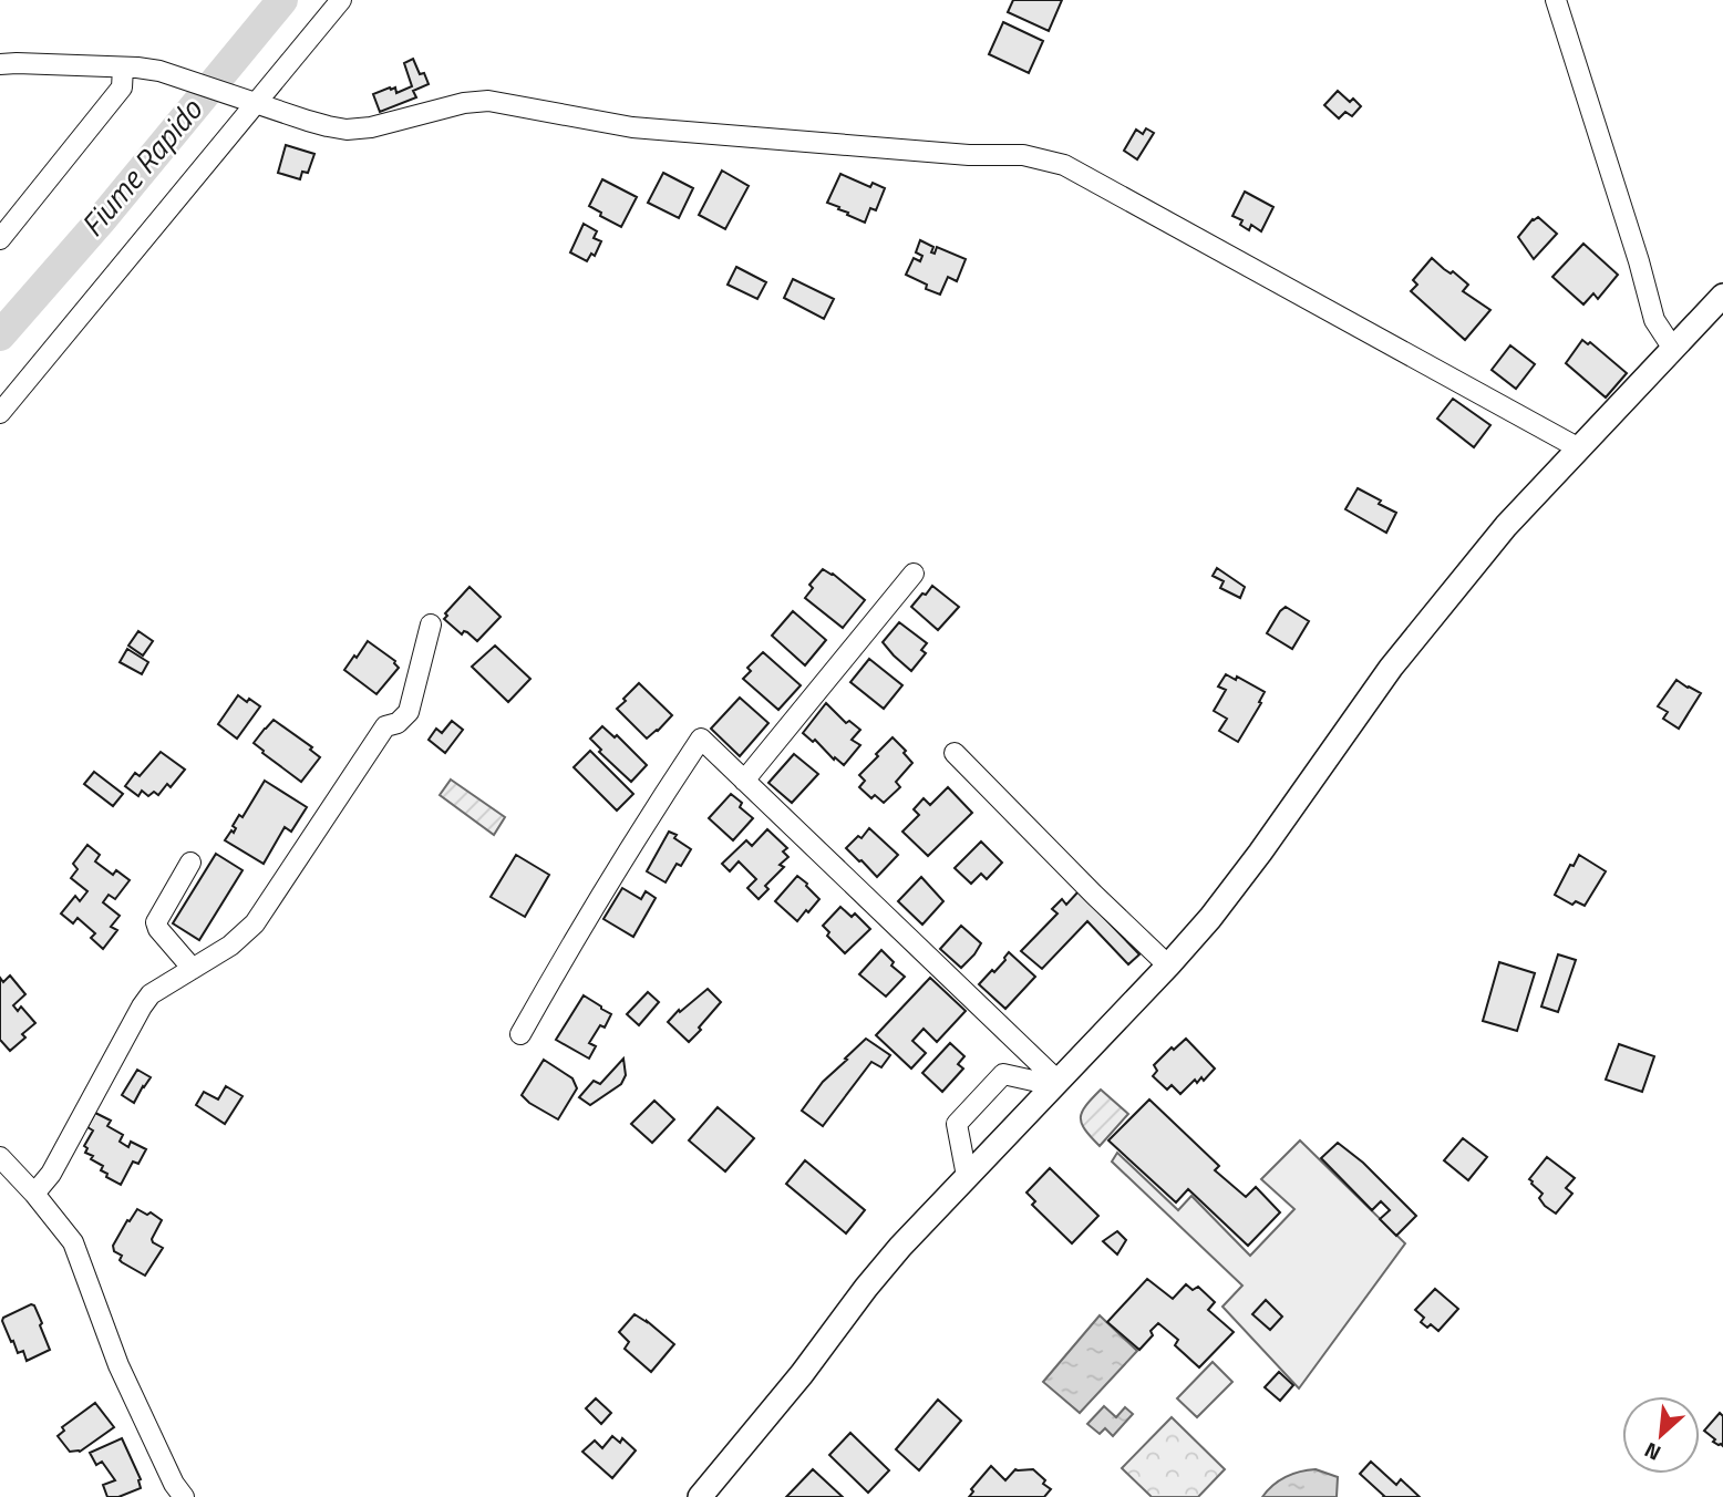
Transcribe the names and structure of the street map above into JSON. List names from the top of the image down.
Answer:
{
  "water": ["Fiume Rapido"],
  "north": "bottom left"
}
